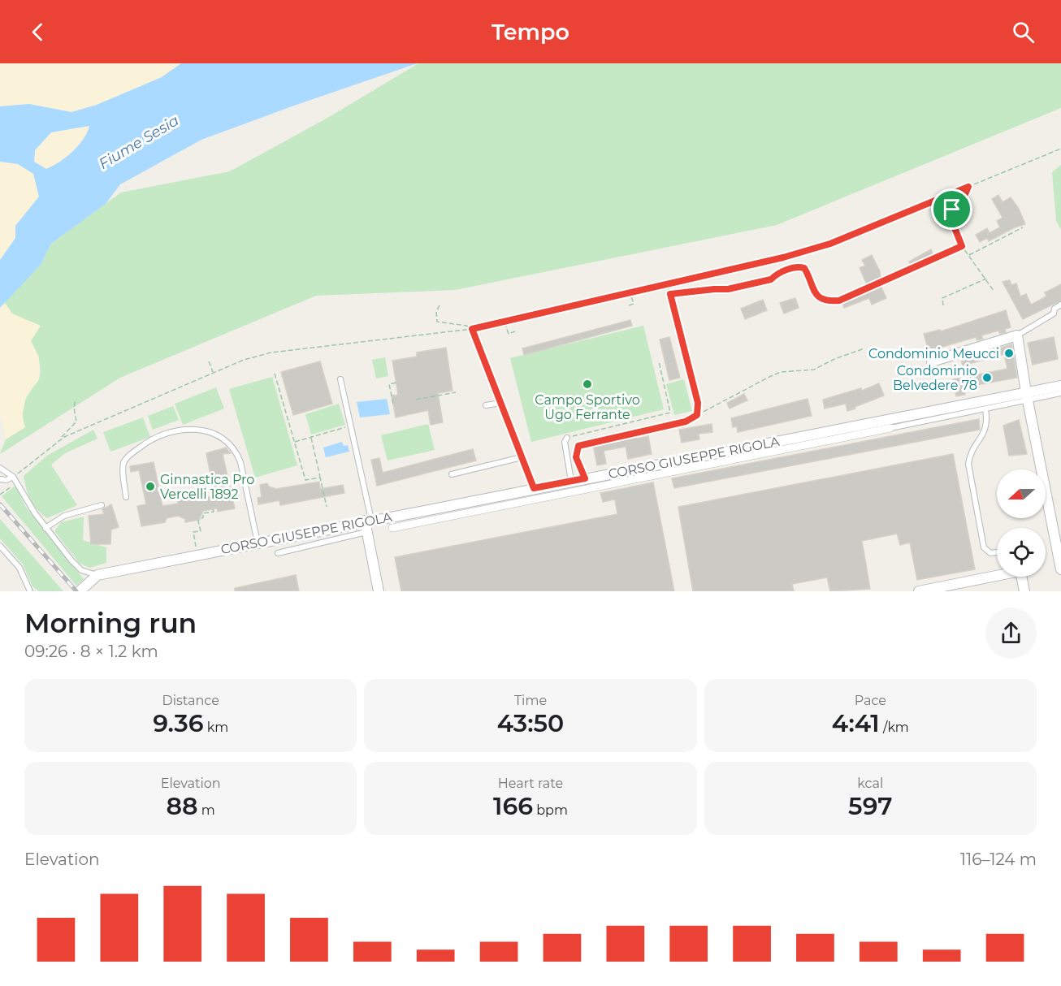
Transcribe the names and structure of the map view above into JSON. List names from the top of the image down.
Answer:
{
  "streets": {
    "street": ["CORSO GIUSEPPE RIGOLA"]
  },
  "water": ["Fiume Sesia"],
  "places": [
    "Condominio Meucci",
    "Condominio Belvedere 78",
    "Campo Sportivo Ugo Ferrante",
    "Ginnastica Pro Vercelli 1892"
  ],
  "north": "left",
  "page": {
    "header": "Tempo",
    "heading": ["Morning run", "09:26 · 8 × 1.2 km"],
    "stats": [
      ["Distance", "9.36 km"],
      ["Time", "43:50"],
      ["Pace", "4:41 /km"],
      ["Elevation", "88 m"],
      ["Heart rate", "166 bpm"],
      ["kcal", "597"]
    ],
    "chart": ["Elevation", "116–124 m"]
  }
}
